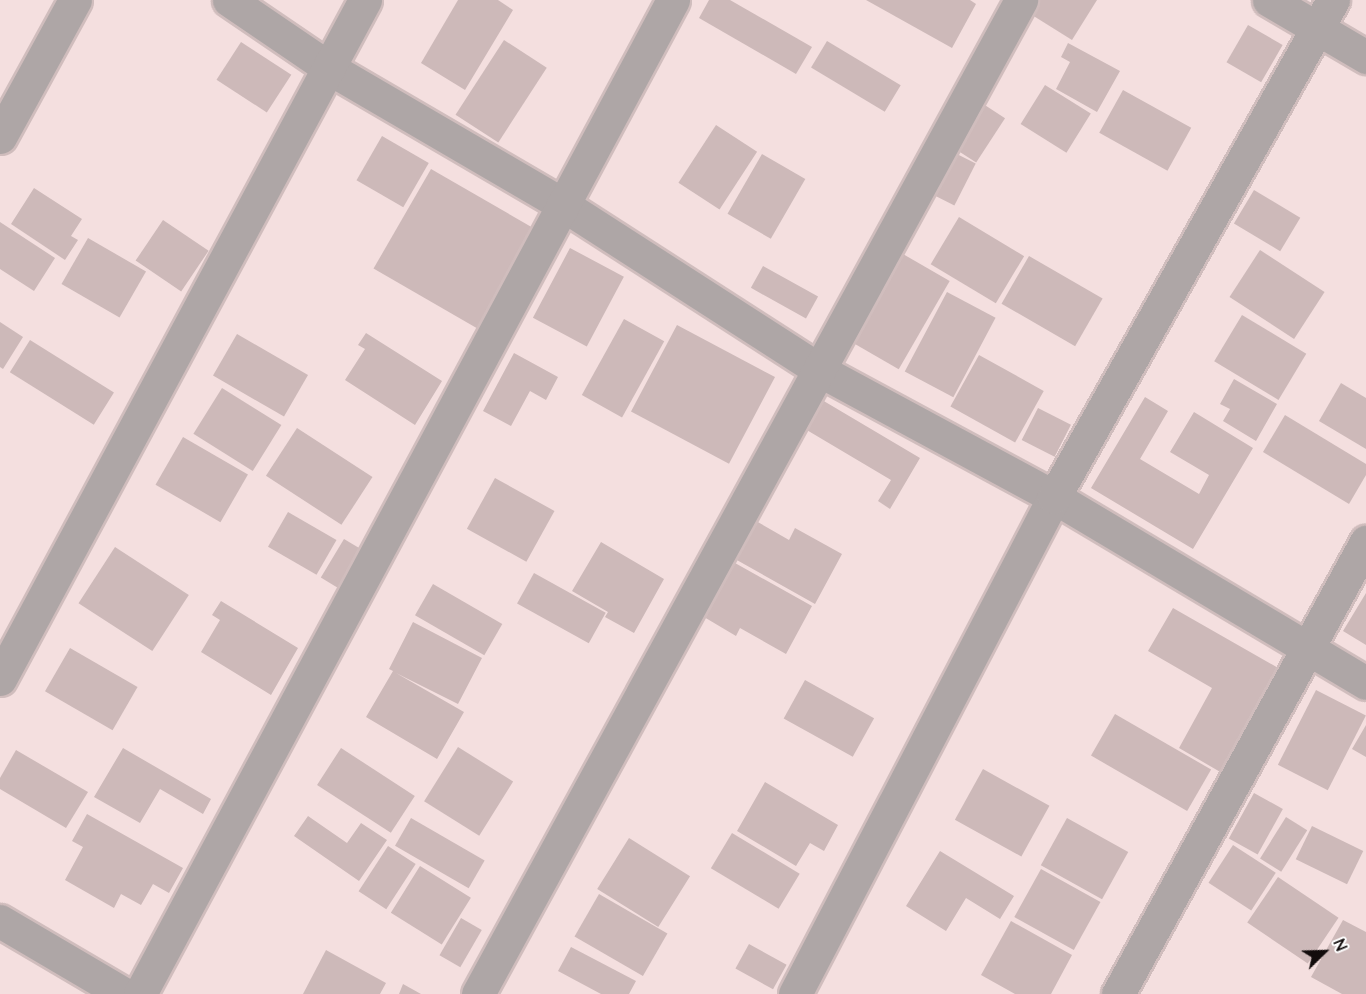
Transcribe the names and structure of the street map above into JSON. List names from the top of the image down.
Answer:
{
  "north": "top right"
}
